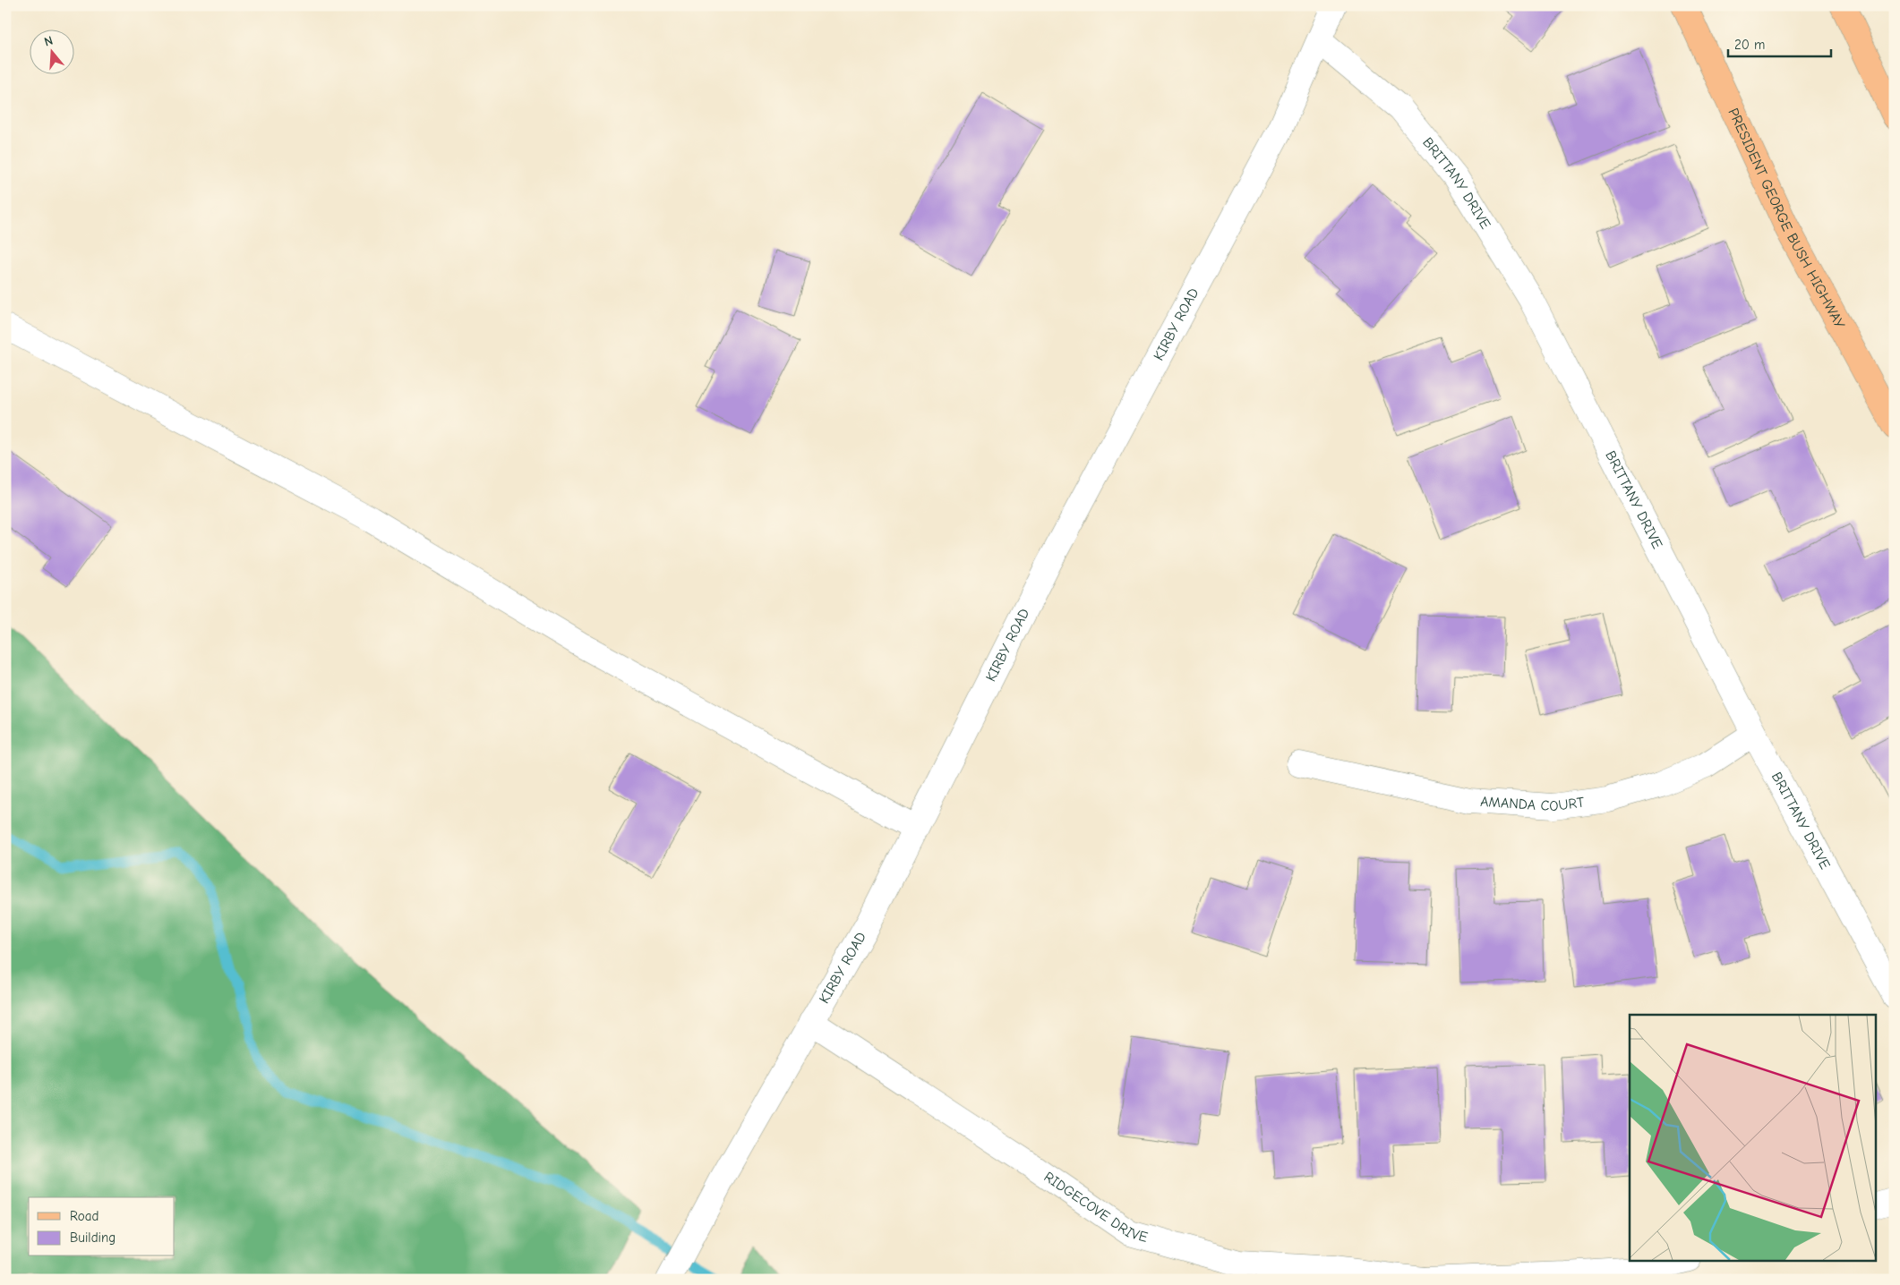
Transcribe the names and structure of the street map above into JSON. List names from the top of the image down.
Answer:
{
  "streets": {
    "main road": ["PRESIDENT GEORGE BUSH HIGHWAY"],
    "street": [
      "BRITTANY DRIVE",
      "KIRBY ROAD",
      "AMANDA COURT",
      "RIDGECOVE DRIVE"
    ]
  },
  "crossings": [
    ["BRITTANY DRIVE", "KIRBY ROAD"],
    ["BRITTANY DRIVE", "AMANDA COURT"],
    ["KIRBY ROAD", "RIDGECOVE DRIVE"]
  ],
  "legend": ["Road", "Building"],
  "scale_bar": "20 m",
  "north": "top"
}
